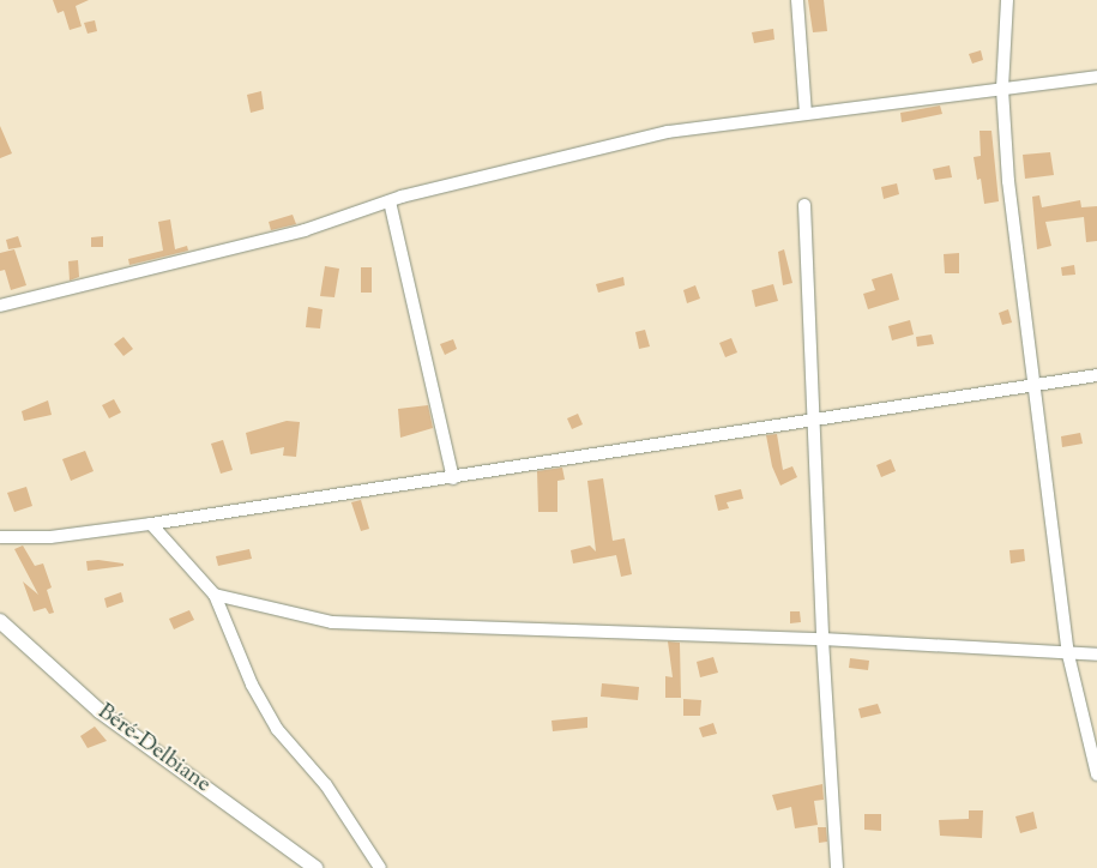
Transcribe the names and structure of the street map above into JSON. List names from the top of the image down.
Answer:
{
  "streets": {
    "street": ["Béré-Delbiane"]
  }
}
